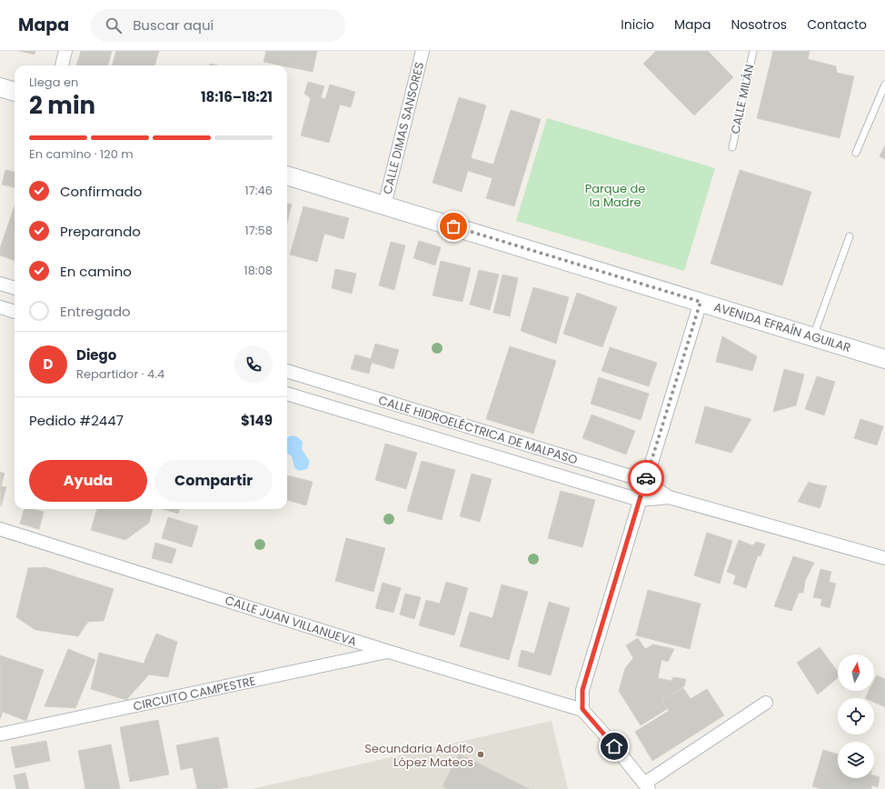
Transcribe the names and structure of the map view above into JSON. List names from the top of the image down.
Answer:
{
  "streets": {
    "main road": ["AVENIDA EFRAÍN AGUILAR"],
    "street": [
      "CALLE DIMAS SANSORES",
      "CALLE HIDROELÉCTRICA DE MALPASO",
      "CALLE JUAN VILLANUEVA",
      "CIRCUITO CAMPESTRE"
    ],
    "lane": ["CALLE MILÁN"]
  },
  "crossings": [
    ["CALLE DIMAS SANSORES", "AVENIDA EFRAÍN AGUILAR"],
    ["CALLE JUAN VILLANUEVA", "CIRCUITO CAMPESTRE"]
  ],
  "parks": ["Parque de la Madre"],
  "places": ["Secundaria Adolfo López Mateos"],
  "north": "top",
  "page": {
    "header": "Mapa",
    "search": "Buscar aquí",
    "nav": [
      "Inicio",
      "Mapa",
      "Nosotros",
      "Contacto"
    ],
    "heading": ["2 min", "Llega en", "18:16–18:21"],
    "panel": [
      "Diego",
      "Repartidor · 4.4",
      "Pedido #2447",
      "$149"
    ],
    "bar": "En camino · 120 m",
    "list": [
      ["Confirmado", "17:46"],
      ["Preparando", "17:58"],
      ["En camino", "18:08"],
      "Entregado"
    ],
    "round": "D",
    "buttons": ["Ayuda", "Compartir"]
  }
}
